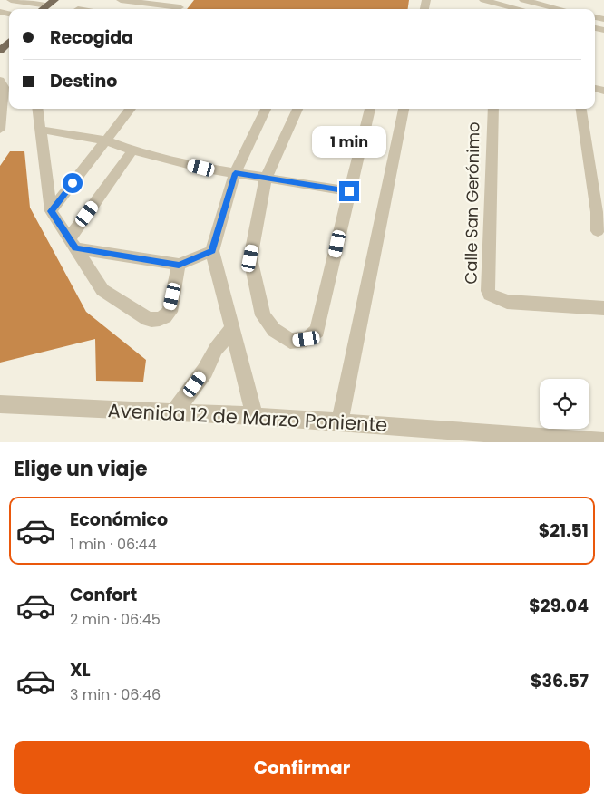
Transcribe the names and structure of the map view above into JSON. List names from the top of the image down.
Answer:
{
  "streets": {
    "street": ["Calle San Gerónimo", "Avenida 12 de Marzo Poniente"]
  },
  "page": {
    "banner": ["Recogida", "Destino"],
    "bubble": "1 min",
    "heading": "Elige un viaje",
    "list": [
      {
        "name": "Económico",
        "note": "1 min · 06:44",
        "value": "$21.51"
      },
      {
        "name": "Confort",
        "note": "2 min · 06:45",
        "value": "$29.04"
      },
      {
        "name": "XL",
        "note": "3 min · 06:46",
        "value": "$36.57"
      }
    ],
    "buttons": "Confirmar"
  }
}
